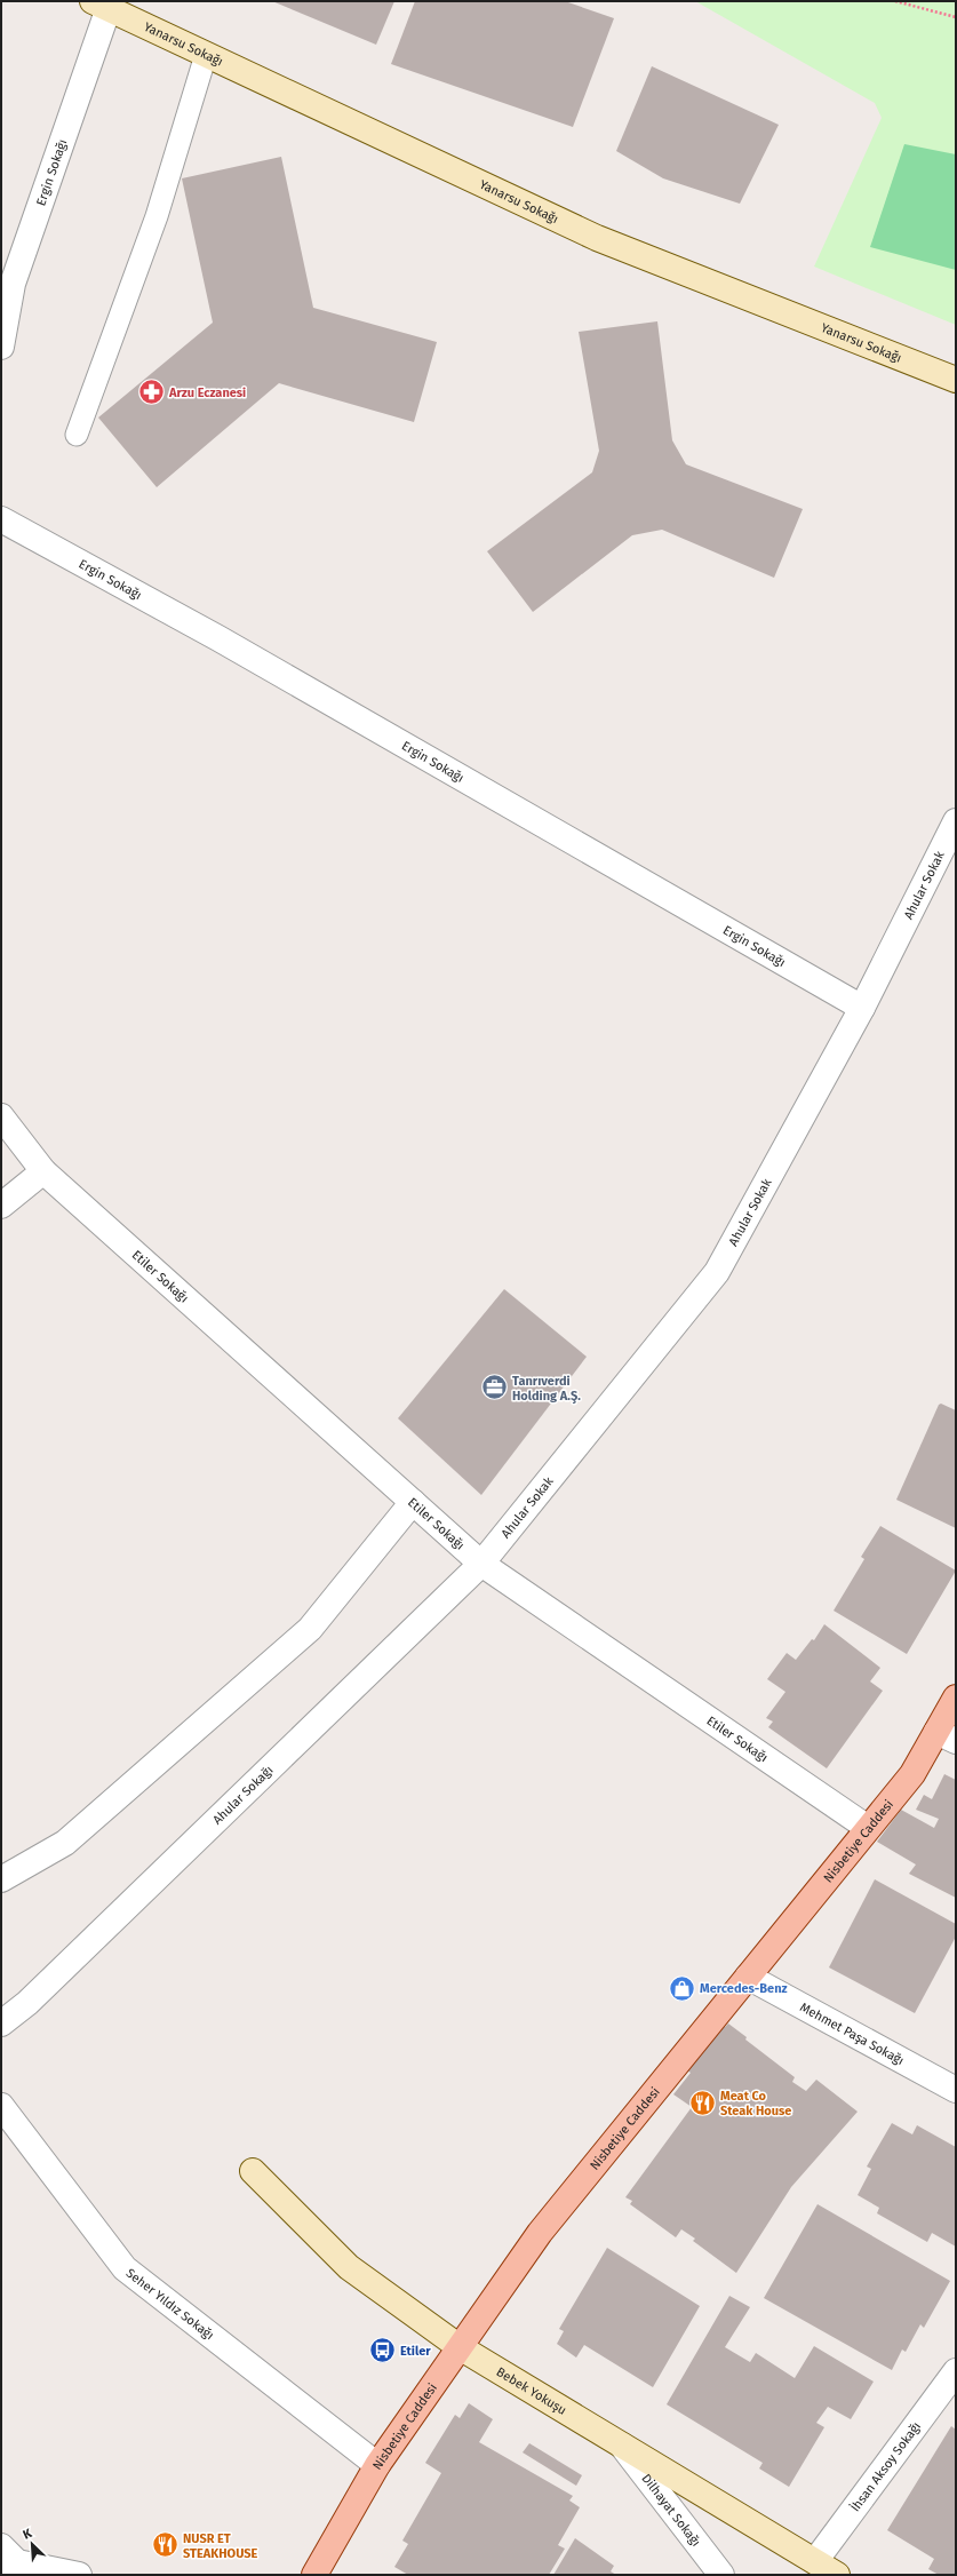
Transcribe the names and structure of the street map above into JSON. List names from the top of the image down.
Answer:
{
  "streets": {
    "main road": ["Nisbetiye Caddesi"],
    "street": [
      "Yanarsu Sokağı",
      "Ergin Sokağı",
      "Ahular Sokak",
      "Etiler Sokağı",
      "Ahular Sokağı",
      "Mehmet Paşa Sokağı",
      "Seher Yıldız Sokağı",
      "Bebek Yokuşu",
      "İhsan Aksoy Sokağı",
      "Dilhayat Sokağı"
    ]
  },
  "crossings": [
    ["Yanarsu Sokağı", "Ergin Sokağı"],
    ["Ergin Sokağı", "Ahular Sokak"],
    ["Ahular Sokak", "Etiler Sokağı"],
    ["Ahular Sokak", "Ahular Sokağı"],
    ["Etiler Sokağı", "Ahular Sokağı"],
    ["Etiler Sokağı", "Nisbetiye Caddesi"],
    ["Nisbetiye Caddesi", "Mehmet Paşa Sokağı"],
    ["Nisbetiye Caddesi", "Seher Yıldız Sokağı"],
    ["Nisbetiye Caddesi", "Bebek Yokuşu"],
    ["Bebek Yokuşu", "İhsan Aksoy Sokağı"],
    ["Bebek Yokuşu", "Dilhayat Sokağı"]
  ],
  "places": {
    "pharmacy": ["Arzu Eczanesi"],
    "office": ["Tanrıverdi Holding A.Ş."],
    "shop": ["Mercedes-Benz"],
    "restaurant": ["Meat Co Steak House", "NUSR ET STEAKHOUSE"],
    "bus stop": ["Etiler"]
  },
  "north": "top left"
}
